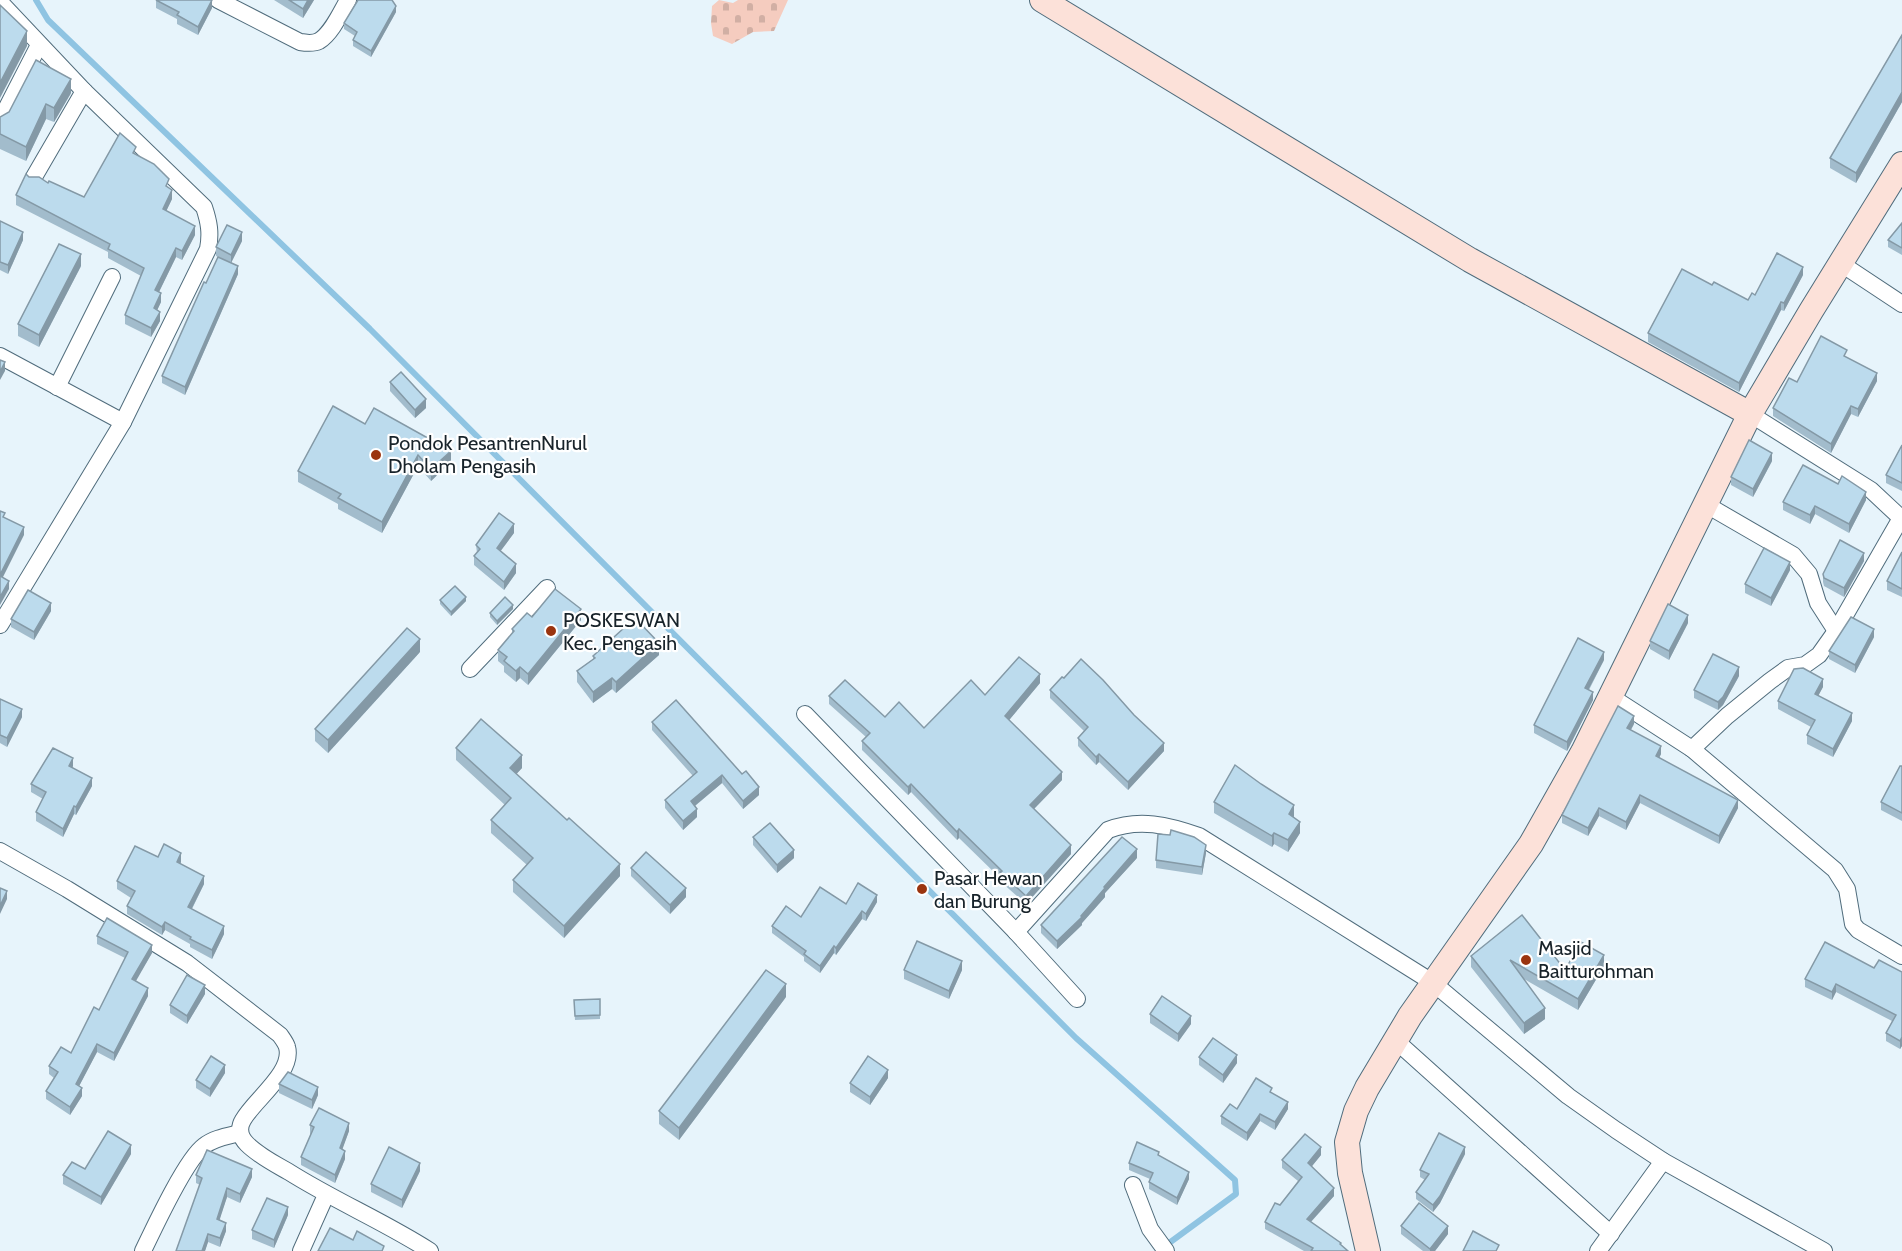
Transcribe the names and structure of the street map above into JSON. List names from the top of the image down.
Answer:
{
  "places": [
    "Pondok PesantrenNurul Dholam Pengasih",
    "POSKESWAN Kec. Pengasih",
    "Pasar Hewan dan Burung",
    "Masjid Baitturohman"
  ]
}
